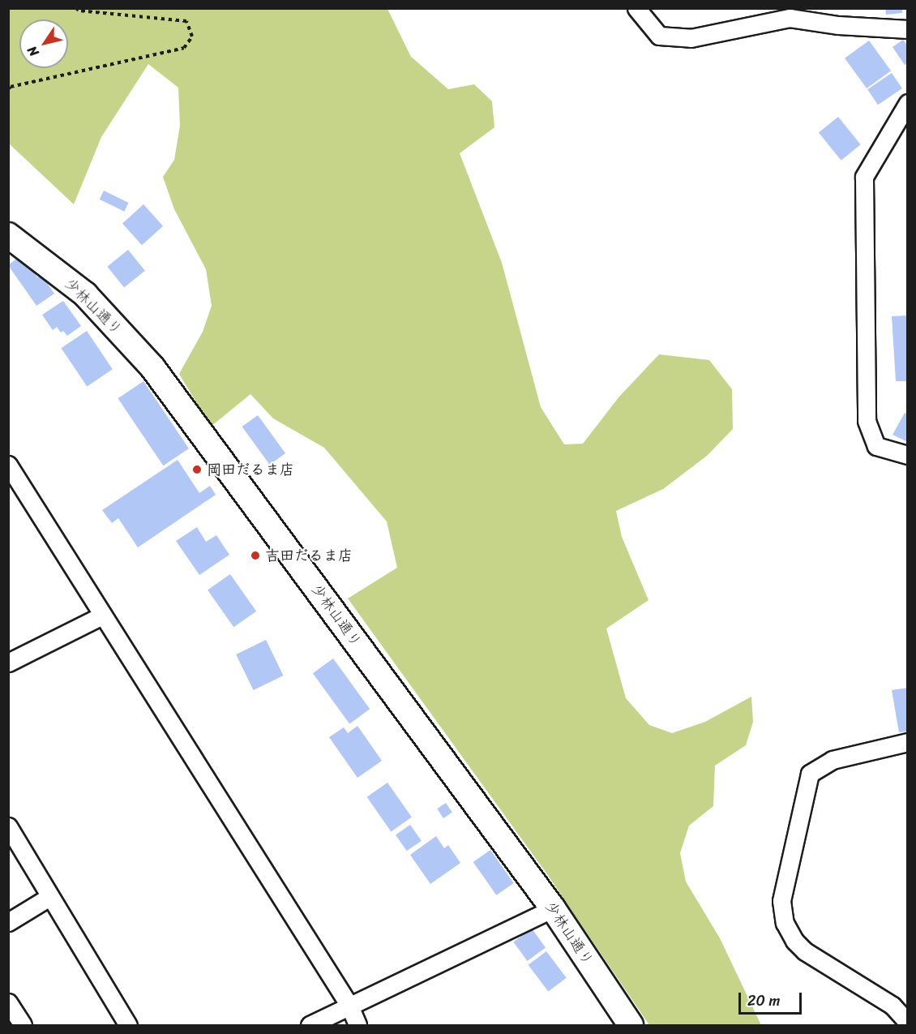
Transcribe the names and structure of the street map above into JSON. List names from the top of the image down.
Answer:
{
  "streets": {
    "street": ["少林山通り"]
  },
  "places": ["岡田だるま店", "吉田だるま店"],
  "scale_bar": "20 m",
  "north": "bottom left"
}
